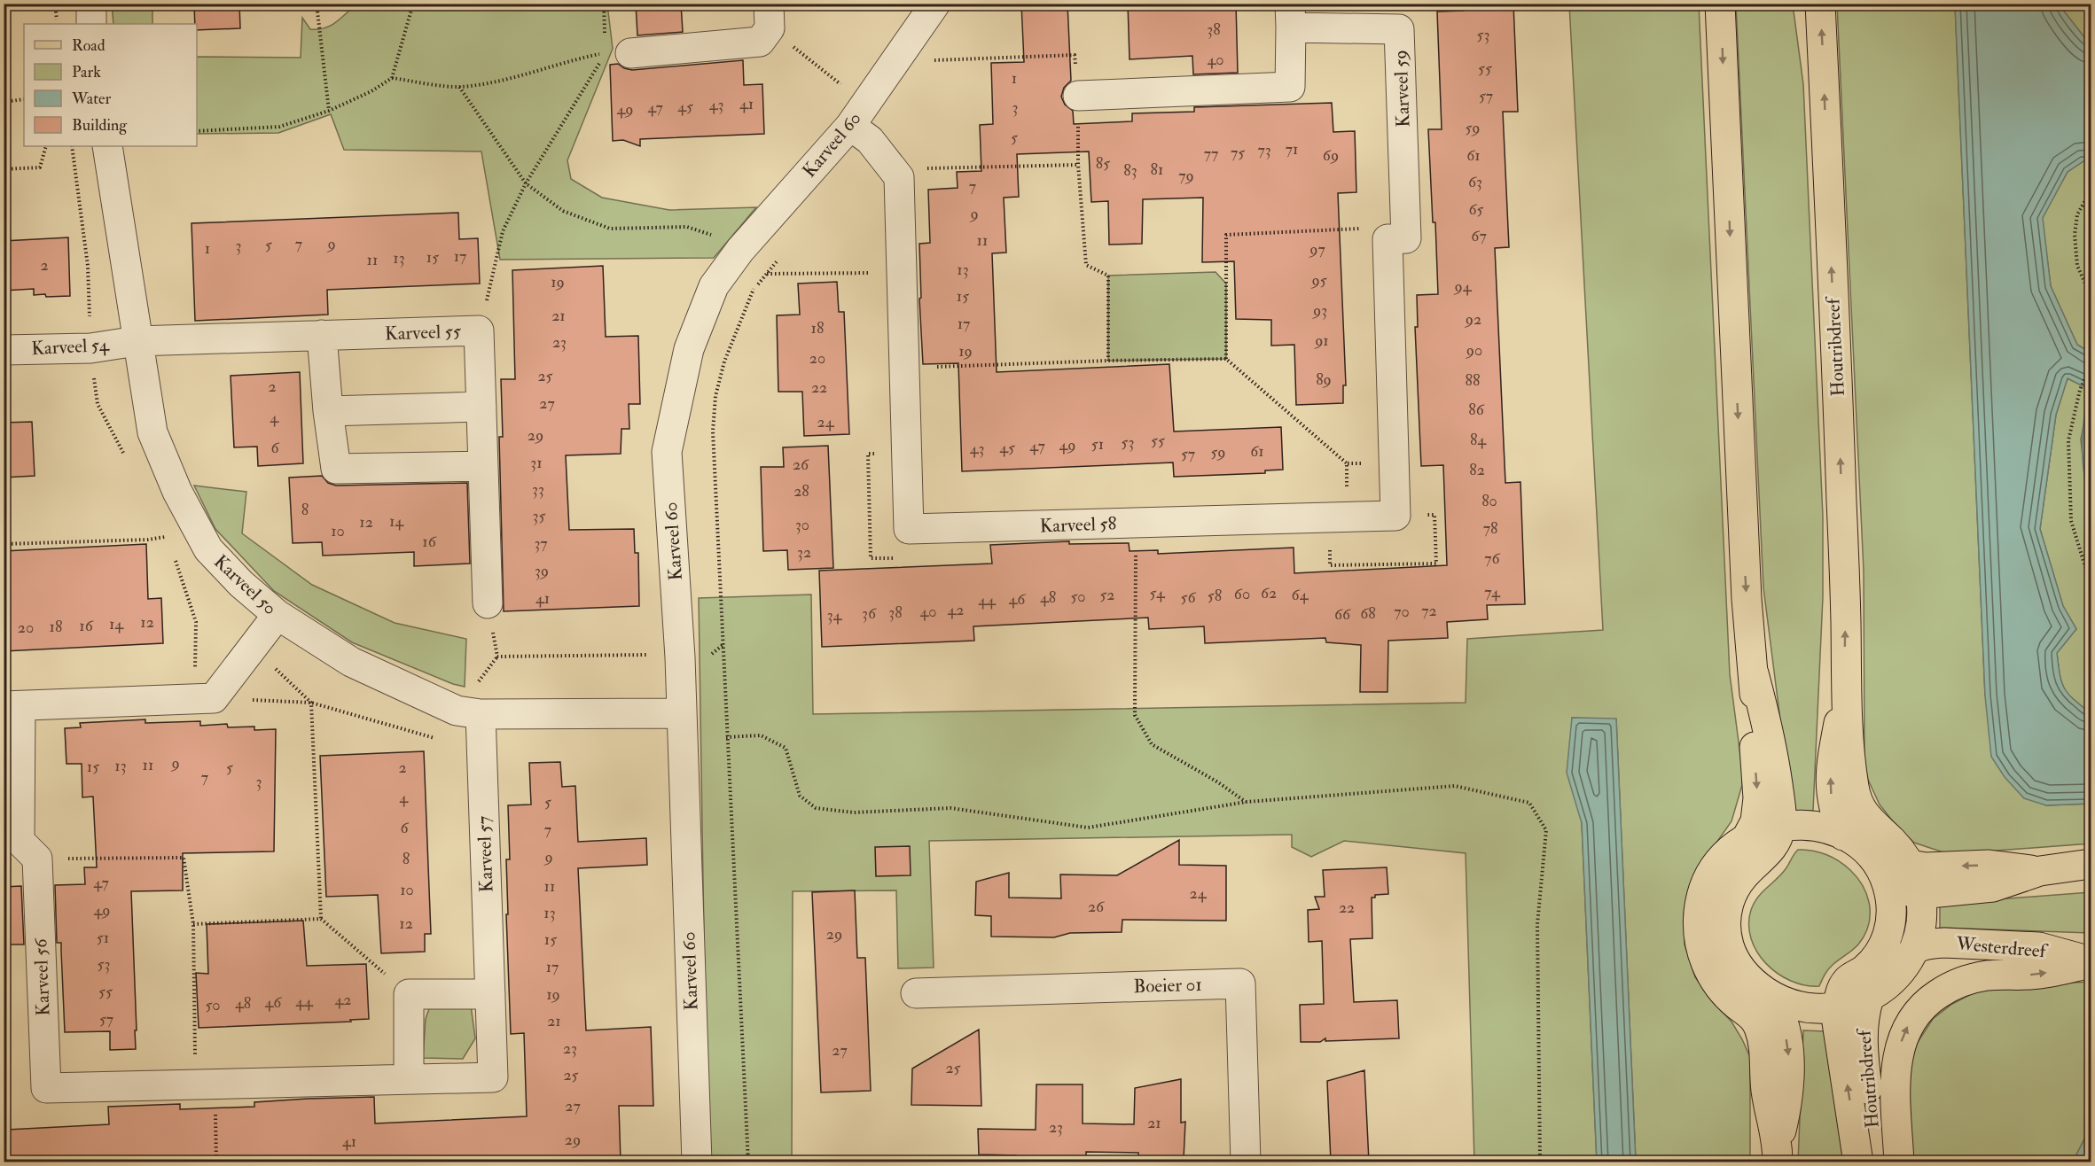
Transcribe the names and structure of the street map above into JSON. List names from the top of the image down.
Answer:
{
  "streets": {
    "main road": ["Houtribdreef", "Westerdreef"],
    "street": [
      "Karveel 59",
      "Karveel 60",
      "Karveel 55",
      "Karveel 54",
      "Karveel 58",
      "Karveel 50",
      "Karveel 57",
      "Karveel 56",
      "Boeier 01"
    ]
  },
  "crossings": [
    ["Karveel 59", "Karveel 58"],
    ["Karveel 60", "Karveel 50"],
    ["Karveel 55", "Karveel 54"],
    ["Karveel 55", "Karveel 50"],
    ["Karveel 54", "Karveel 50"],
    ["Houtribdreef", "Westerdreef"],
    ["Karveel 50", "Karveel 57"],
    ["Karveel 57", "Karveel 56"]
  ],
  "house_numbers": [
    "38",
    "53",
    "40",
    "55",
    "1",
    "57",
    "41",
    "43",
    "45",
    "47",
    "3",
    "49",
    "59",
    "5",
    "71",
    "73",
    "75",
    "77",
    "69",
    "61",
    "85",
    "81",
    "83",
    "79",
    "63",
    "7",
    "65",
    "9",
    "67",
    "11",
    "7",
    "9",
    "5",
    "3",
    "1",
    "97",
    "17",
    "15",
    "13",
    "11",
    "2",
    "13",
    "95",
    "19",
    "94",
    "15",
    "93",
    "21",
    "92",
    "17",
    "18",
    "91",
    "23",
    "90",
    "19",
    "20",
    "25",
    "89",
    "88",
    "2",
    "22",
    "27",
    "86",
    "4",
    "24",
    "29",
    "84",
    "55",
    "53",
    "51",
    "49",
    "47",
    "6",
    "45",
    "43",
    "61",
    "59",
    "57",
    "31",
    "26",
    "82",
    "33",
    "28",
    "80",
    "8",
    "35",
    "14",
    "12",
    "30",
    "78",
    "10",
    "16",
    "37",
    "32",
    "76",
    "39",
    "74",
    "54",
    "62",
    "60",
    "52",
    "64",
    "58",
    "50",
    "48",
    "56",
    "41",
    "46",
    "44",
    "42",
    "72",
    "40",
    "70",
    "38",
    "36",
    "68",
    "66",
    "34",
    "12",
    "14",
    "16",
    "18",
    "20",
    "9",
    "11",
    "13",
    "15",
    "5",
    "2",
    "7",
    "3",
    "4",
    "5",
    "6",
    "7",
    "9",
    "8",
    "47",
    "11",
    "10",
    "24",
    "26",
    "22",
    "49",
    "13",
    "12",
    "29",
    "51",
    "15",
    "53",
    "17",
    "55",
    "19",
    "42",
    "44",
    "46",
    "48",
    "50",
    "57",
    "21",
    "23",
    "27",
    "25",
    "25",
    "27",
    "21",
    "23",
    "29",
    "41"
  ],
  "legend": [
    "Road",
    "Park",
    "Water",
    "Building"
  ]
}
